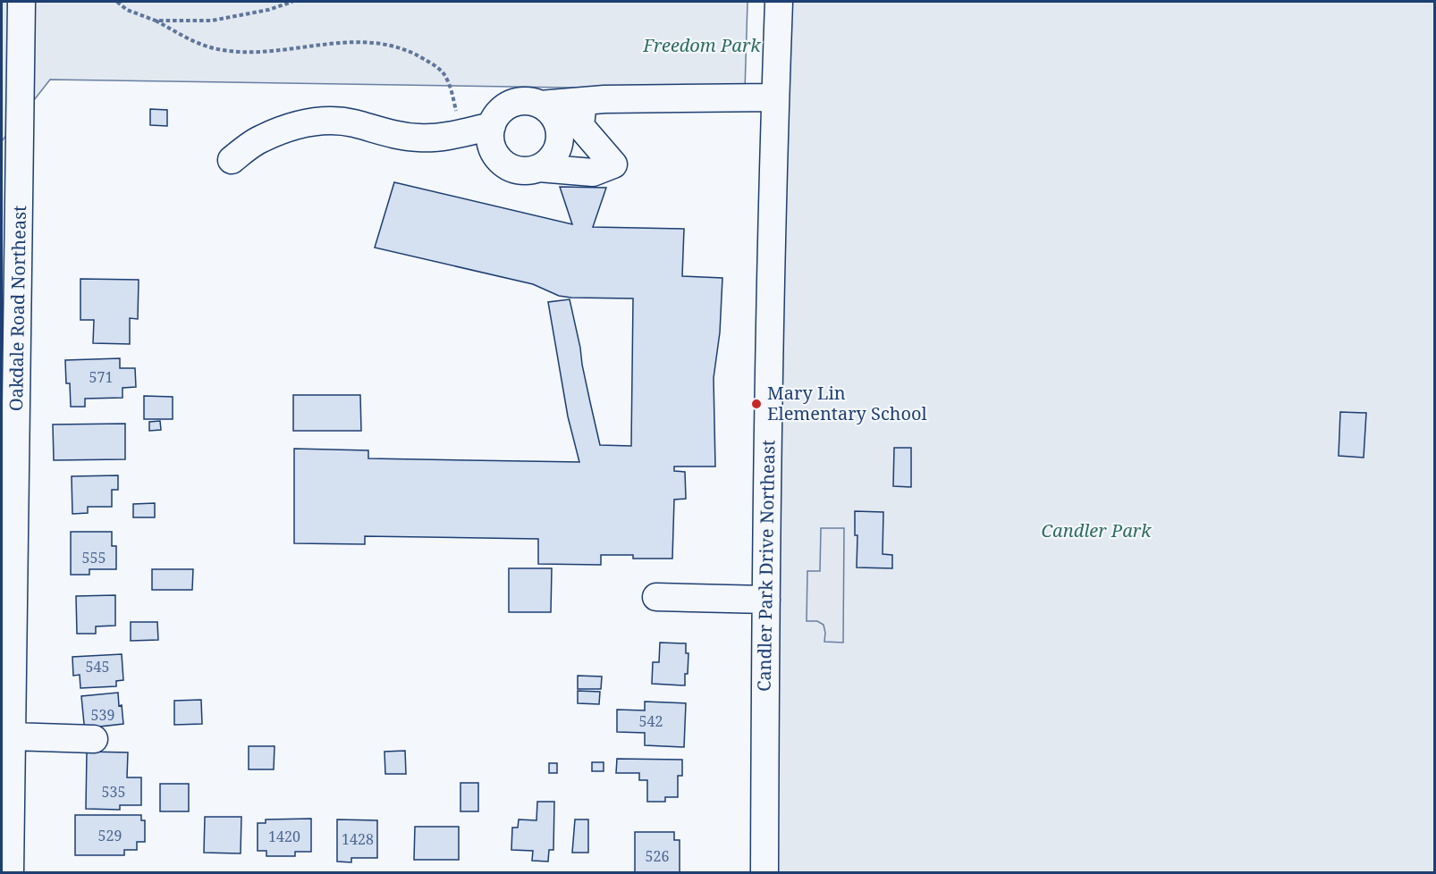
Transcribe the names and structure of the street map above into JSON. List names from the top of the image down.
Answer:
{
  "streets": {
    "street": ["Oakdale Road Northeast", "Candler Park Drive Northeast"]
  },
  "parks": ["Freedom Park", "Candler Park"],
  "places": ["Mary Lin Elementary School"],
  "house_numbers": [
    "571",
    "555",
    "545",
    "539",
    "542",
    "535",
    "529",
    "1420",
    "1428",
    "526"
  ]
}
